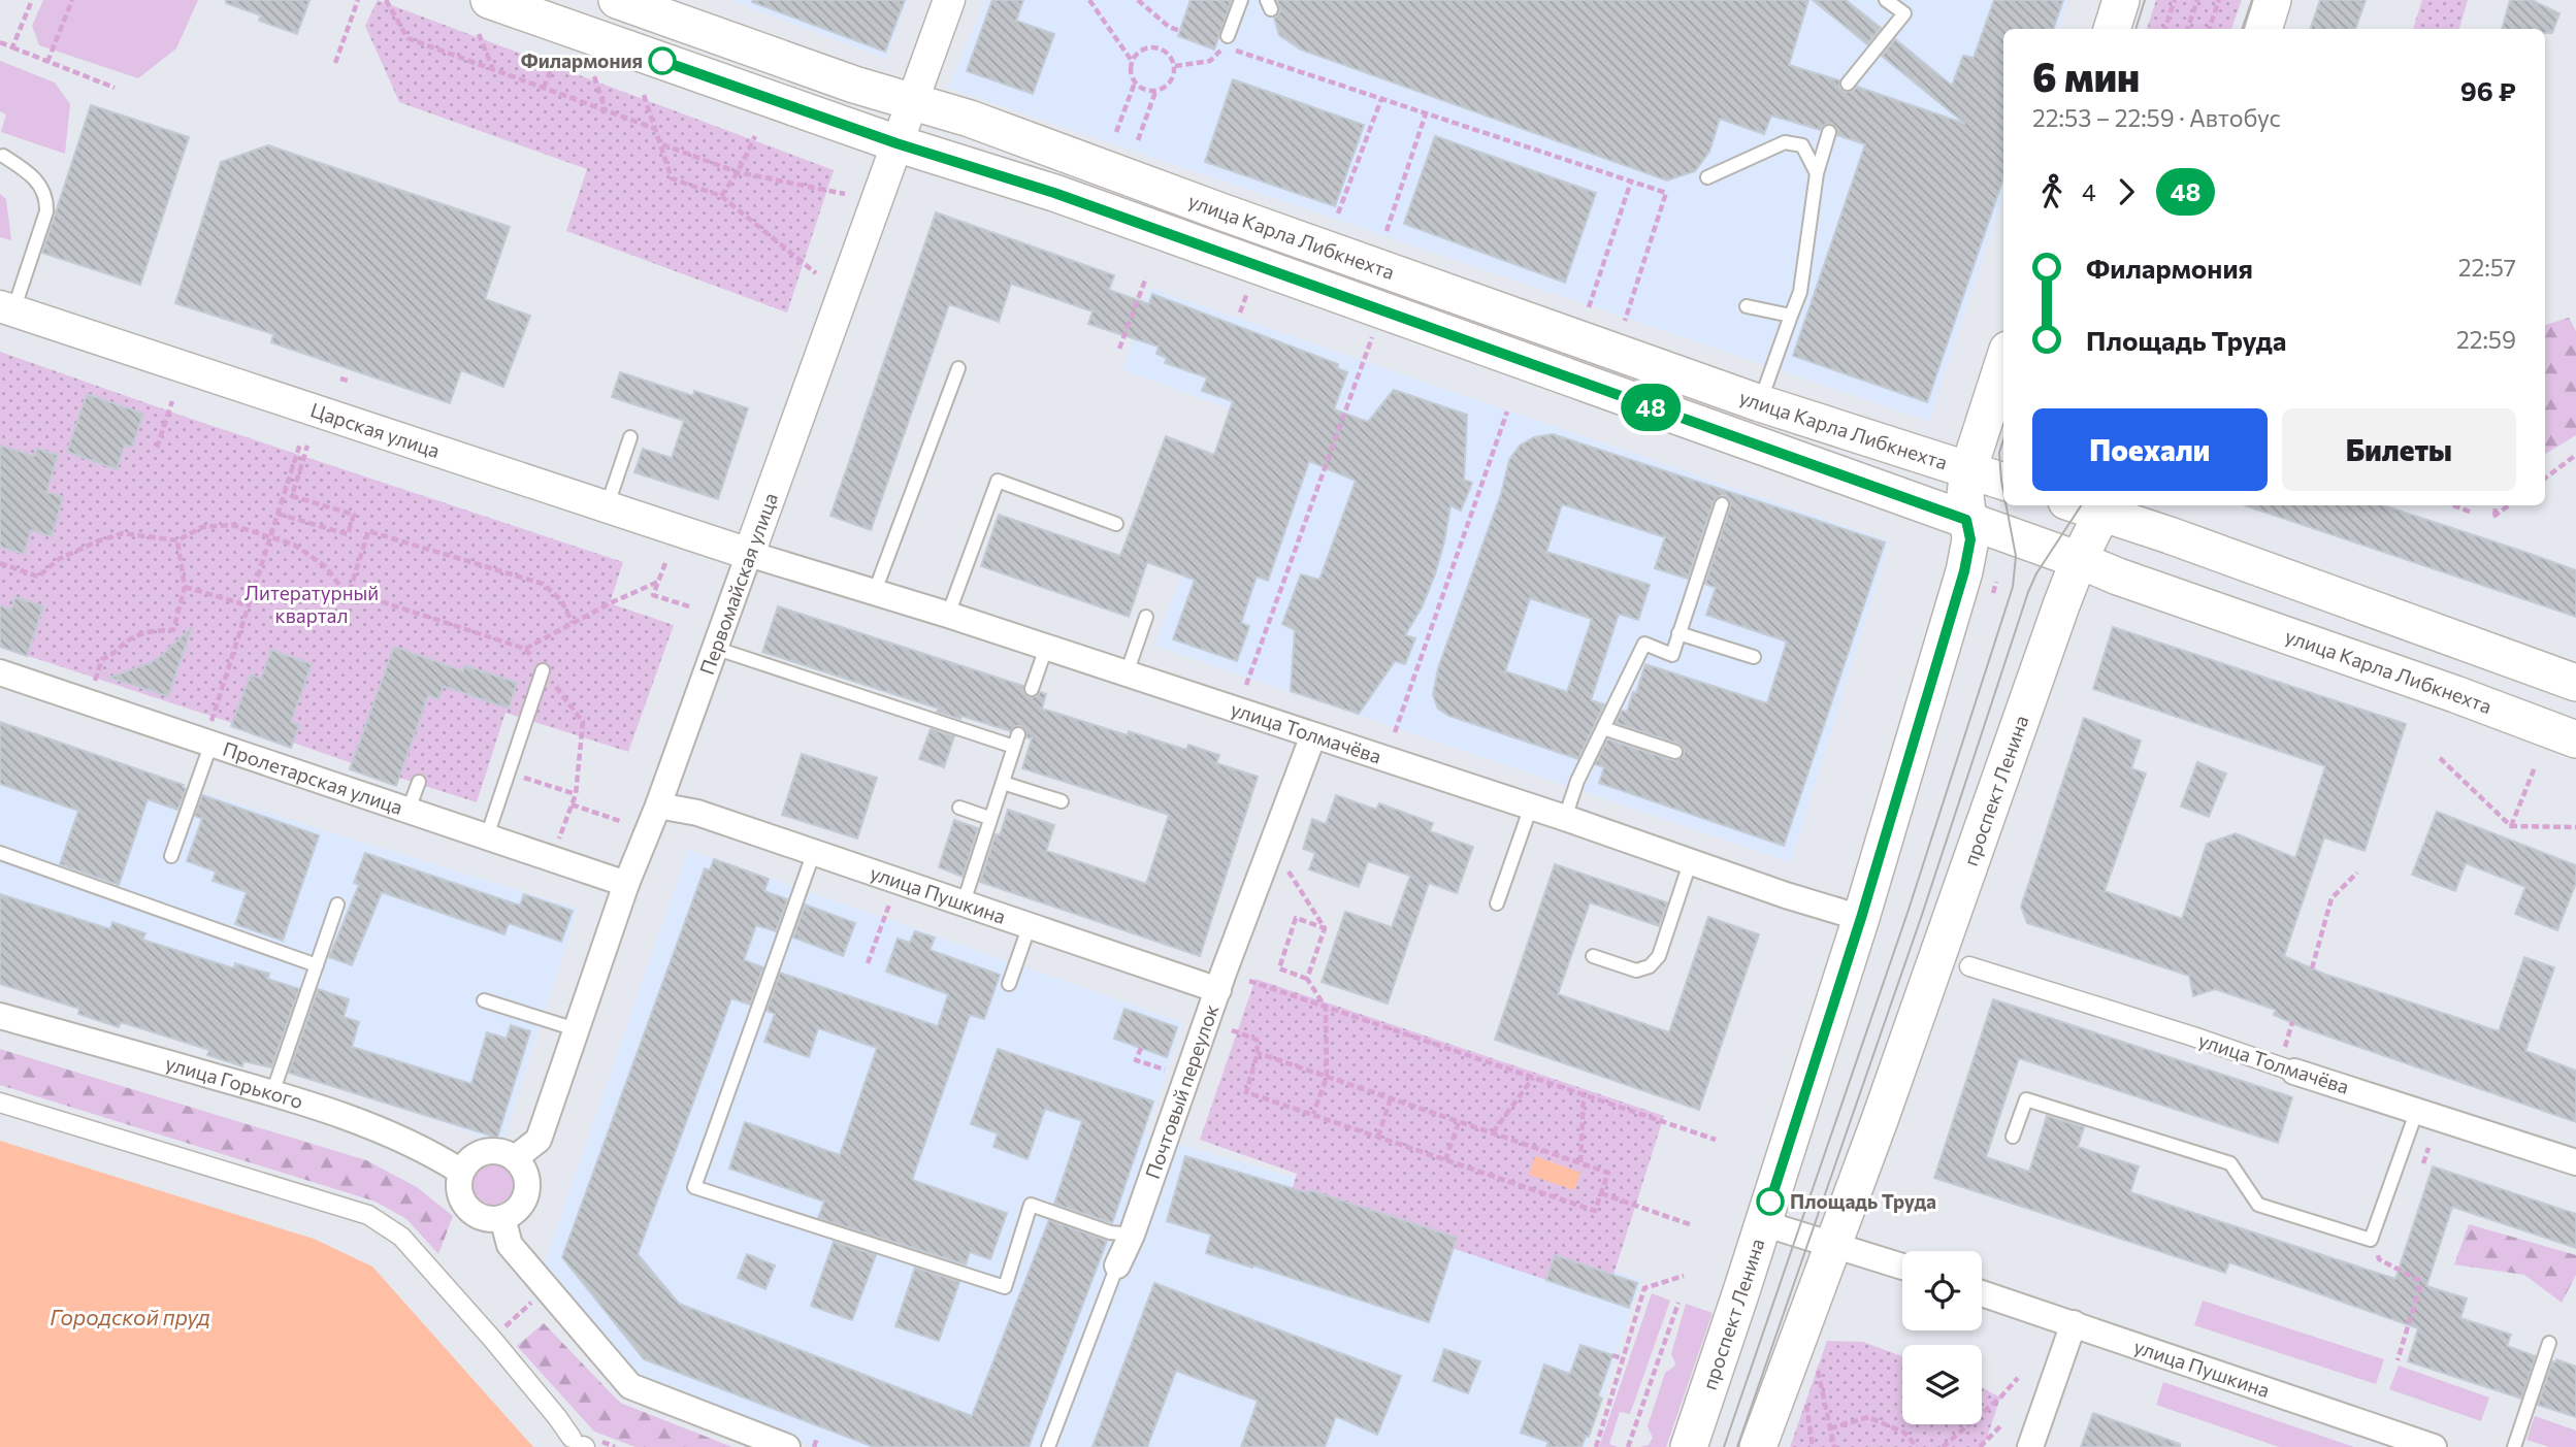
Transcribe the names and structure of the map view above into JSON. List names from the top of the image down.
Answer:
{
  "streets": {
    "main road": ["улица Карла Либкнехта", "проспект Ленина"],
    "street": [
      "Царская улица",
      "Первомайская улица",
      "улица Толмачёва",
      "Пролетарская улица",
      "улица Пушкина",
      "улица Горького",
      "Почтовый переулок"
    ]
  },
  "crossings": [
    ["улица Карла Либкнехта", "Первомайская улица"],
    ["улица Карла Либкнехта", "проспект Ленина"],
    ["Царская улица", "Первомайская улица"],
    ["Царская улица", "улица Толмачёва"],
    ["Первомайская улица", "улица Толмачёва"],
    ["Первомайская улица", "Пролетарская улица"],
    ["Первомайская улица", "улица Пушкина"],
    ["Первомайская улица", "улица Горького"],
    ["улица Толмачёва", "проспект Ленина"],
    ["улица Толмачёва", "Почтовый переулок"],
    ["улица Пушкина", "Почтовый переулок"]
  ],
  "water": ["Городской пруд"],
  "parks": ["Литературный квартал"],
  "places": ["Филармония", "Площадь Труда"],
  "lines": ["bus line 48"],
  "page": {
    "on_map": "48",
    "heading": ["6 мин", "22:53 – 22:59 · Автобус", "96 ₽"],
    "legs": ["4", "48"],
    "list": [
      {
        "name": "Филармония",
        "value": "22:57"
      },
      {
        "name": "Площадь Труда",
        "value": "22:59"
      }
    ],
    "buttons": ["Поехали", "Билеты"]
  }
}
